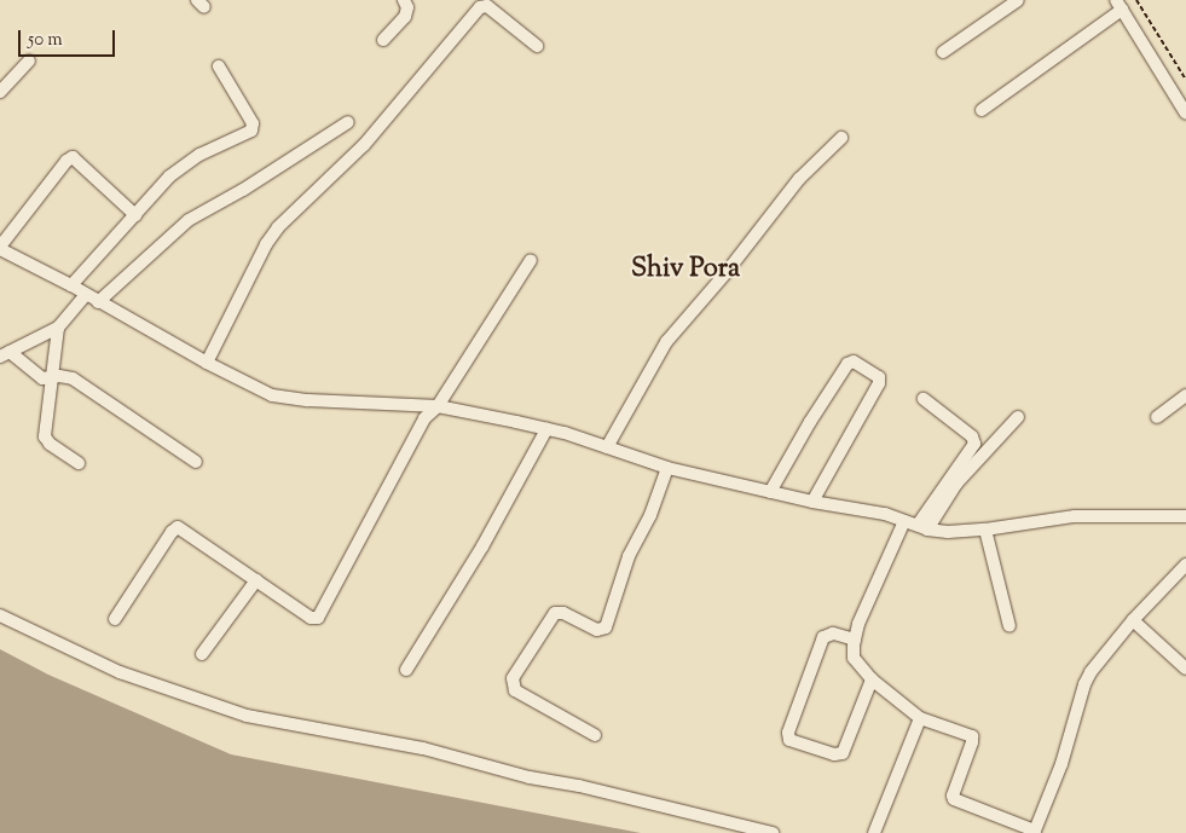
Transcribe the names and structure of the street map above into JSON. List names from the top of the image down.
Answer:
{
  "districts": ["Shiv Pora"],
  "scale_bar": "50 m"
}
